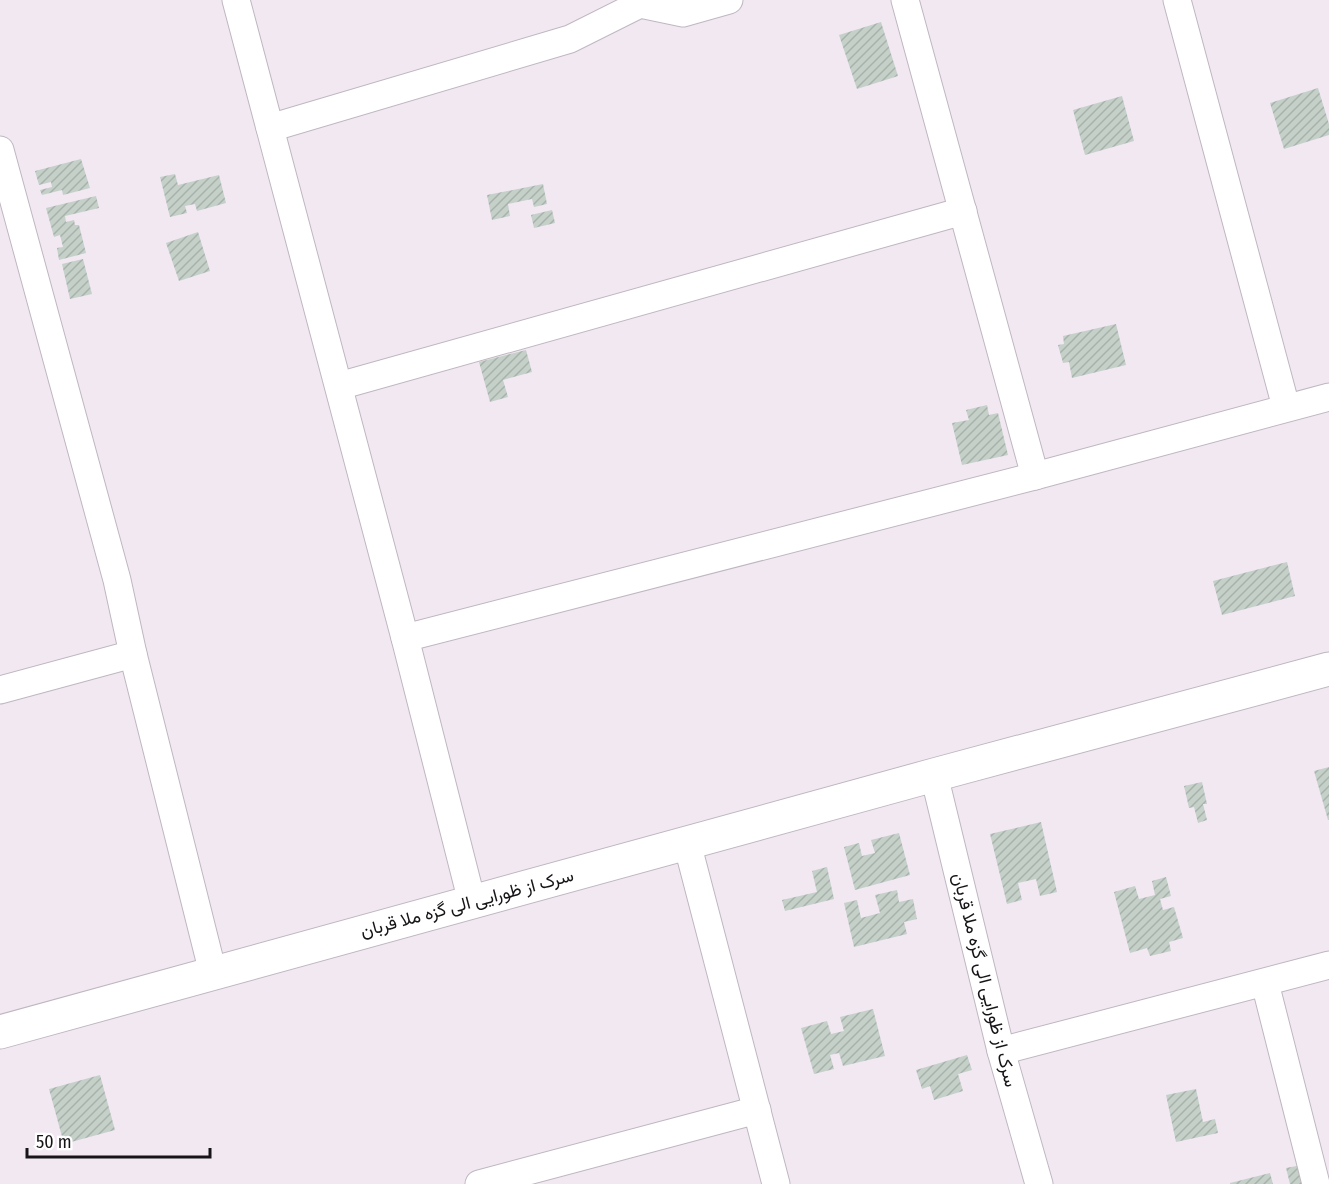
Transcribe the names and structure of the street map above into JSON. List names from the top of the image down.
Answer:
{
  "streets": {
    "street": ["سرک از ظورایی الی گزه ملا قربان"]
  },
  "scale_bar": "50 m"
}
